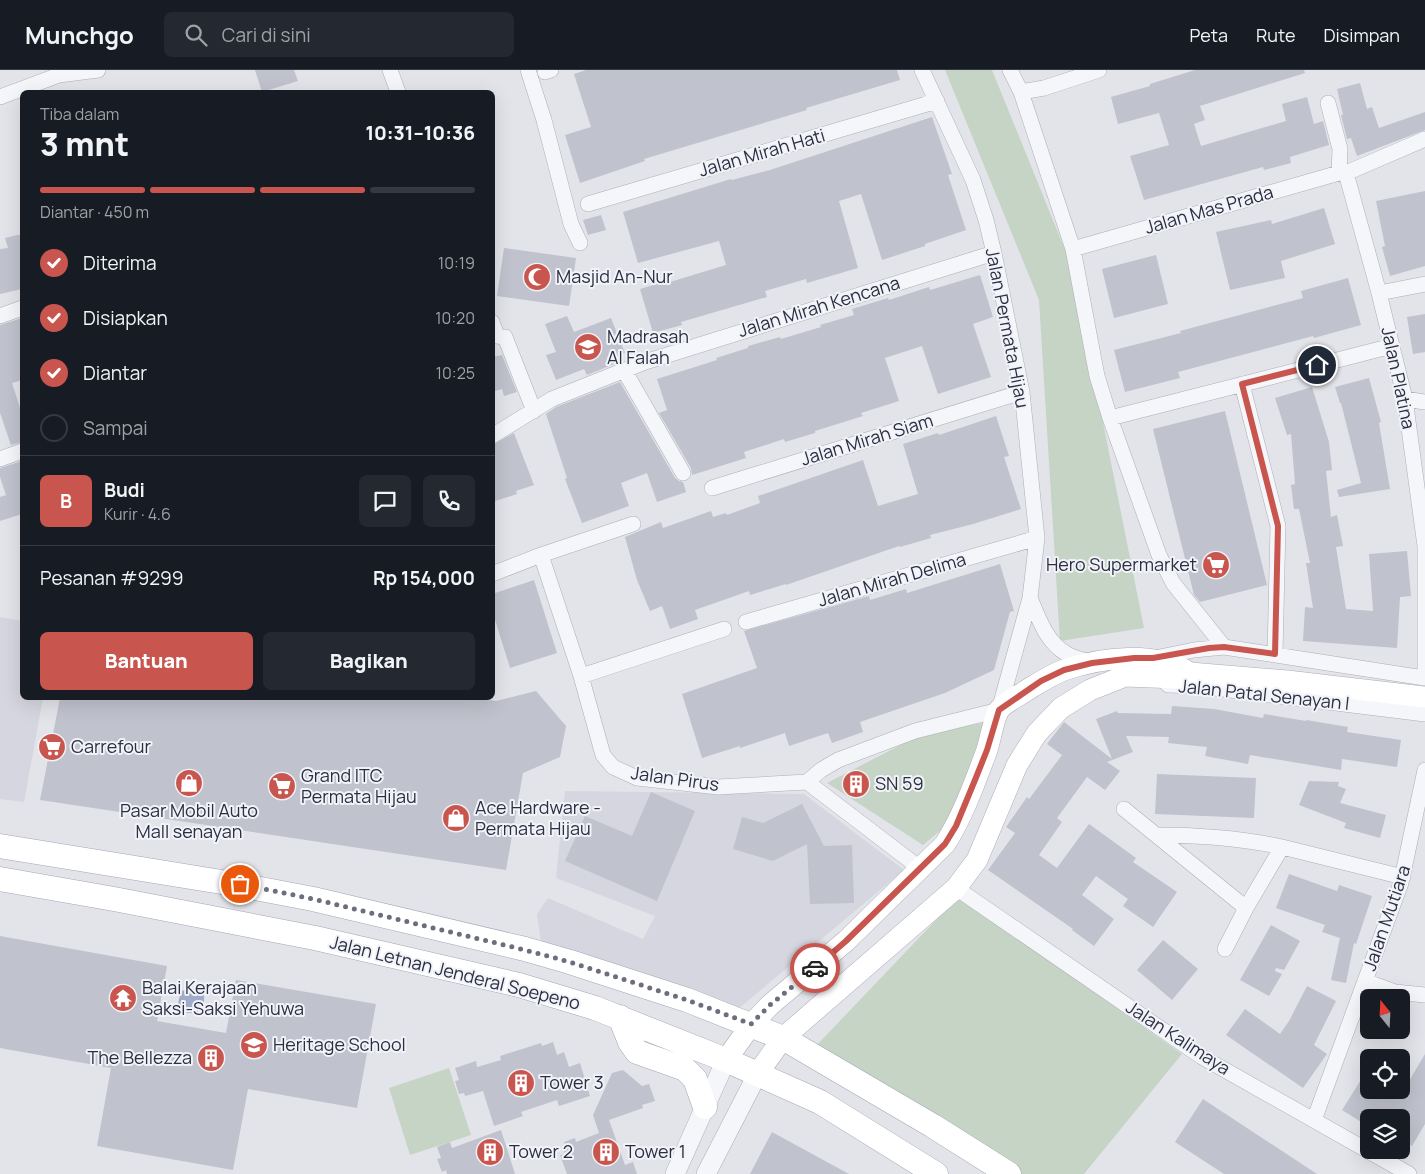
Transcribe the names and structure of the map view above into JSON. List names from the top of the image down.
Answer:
{
  "streets": {
    "main road": ["Jalan Permata Hijau", "Jalan Patal Senayan I", "Jalan Letnan Jenderal Soepeno"],
    "street": [
      "Jalan Mirah Hati",
      "Jalan Mas Prada",
      "Jalan Mirah Kencana",
      "Jalan Platina",
      "Jalan Mirah Siam",
      "Jalan Mirah Delima",
      "Jalan Pirus",
      "Jalan Mutiara",
      "Jalan Kalimaya"
    ]
  },
  "crossings": [
    ["Jalan Mirah Hati", "Jalan Permata Hijau"],
    ["Jalan Mas Prada", "Jalan Platina"],
    ["Jalan Mirah Kencana", "Jalan Permata Hijau"],
    ["Jalan Permata Hijau", "Jalan Mirah Siam"],
    ["Jalan Permata Hijau", "Jalan Mirah Delima"],
    ["Jalan Permata Hijau", "Jalan Patal Senayan I"],
    ["Jalan Permata Hijau", "Jalan Letnan Jenderal Soepeno"],
    ["Jalan Platina", "Jalan Patal Senayan I"],
    ["Jalan Mutiara", "Jalan Kalimaya"]
  ],
  "places": {
    "mosque": ["Masjid An-Nur"],
    "school or university": ["Madrasah Al Falah", "Heritage School"],
    "supermarket": ["Hero Supermarket", "Carrefour", "Grand ITC Permata Hijau"],
    "shop": ["Pasar Mobil Auto Mall senayan", "Ace Hardware - Permata Hijau"],
    "building": [
      "SN 59",
      "The Bellezza",
      "Tower 3",
      "Tower 2",
      "Tower 1"
    ],
    "temple": ["Balai Kerajaan Saksi-Saksi Yehuwa"]
  },
  "north": "top",
  "page": {
    "header": "Munchgo",
    "search": "Cari di sini",
    "nav": ["Peta", "Rute", "Disimpan"],
    "heading": ["3 mnt", "Tiba dalam", "10:31–10:36"],
    "panel": [
      "Budi",
      "Kurir · 4.6",
      "Pesanan #9299",
      "Rp 154,000"
    ],
    "bar": "Diantar · 450 m",
    "list": [
      ["Diterima", "10:19"],
      ["Disiapkan", "10:20"],
      ["Diantar", "10:25"],
      "Sampai"
    ],
    "round": "B",
    "buttons": ["Bantuan", "Bagikan"]
  }
}
